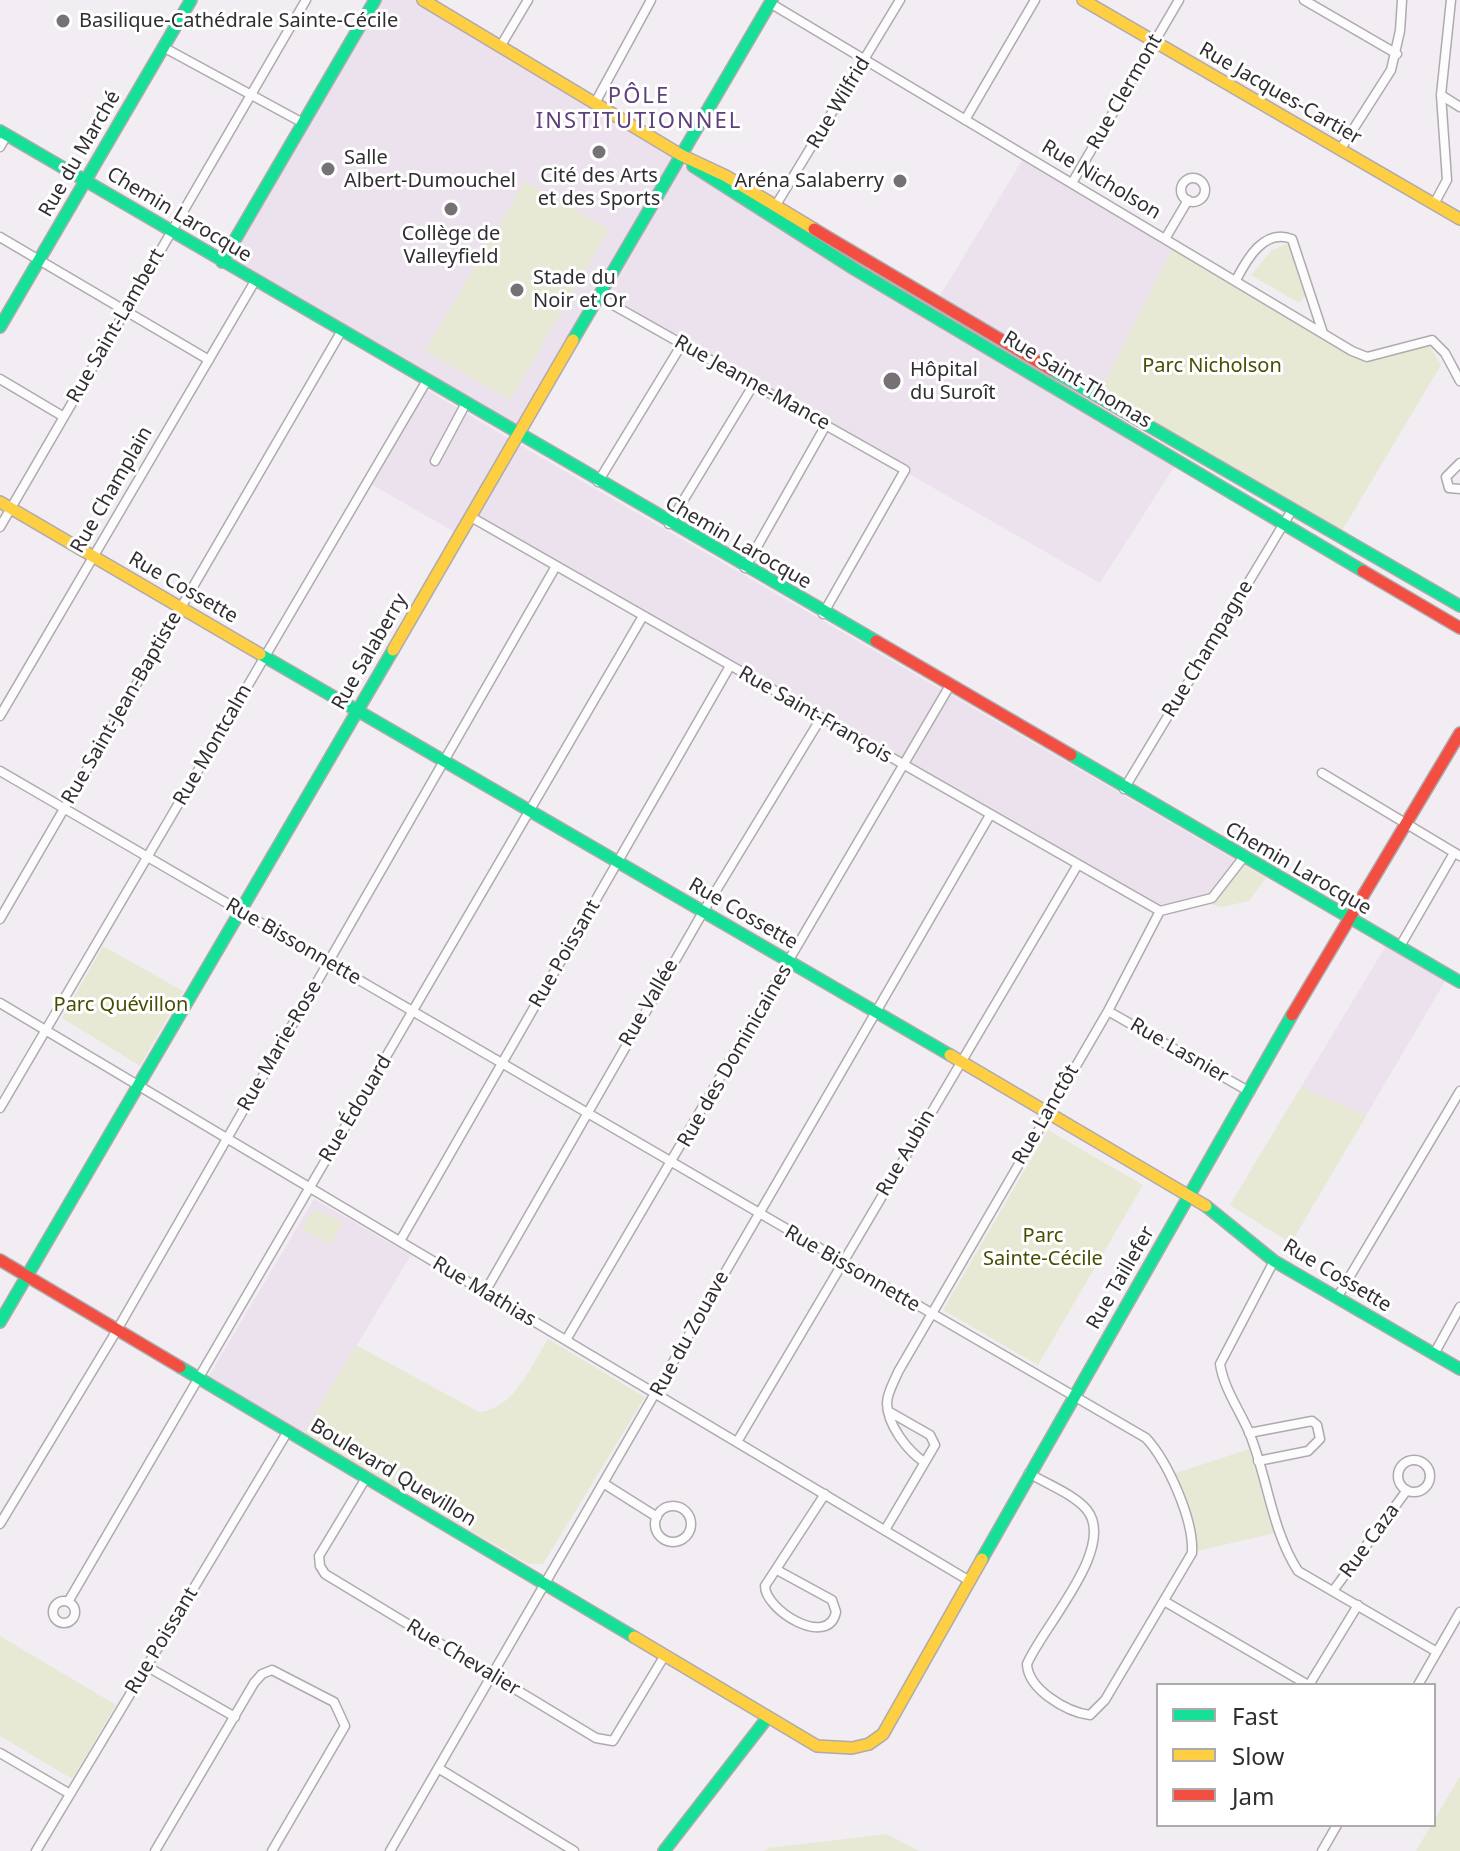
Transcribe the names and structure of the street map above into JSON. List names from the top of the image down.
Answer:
{
  "streets": {
    "street": [
      "Rue Clermont",
      "Rue Jacques-Cartier",
      "Rue Wilfrid",
      "Rue du Marché",
      "Rue Nicholson",
      "Chemin Larocque",
      "Rue Saint-Lambert",
      "Rue Saint-Thomas",
      "Rue Jeanne-Mance",
      "Rue Champlain",
      "Rue Cossette",
      "Rue Champagne",
      "Rue Salaberry",
      "Rue Saint-Jean-Baptiste",
      "Rue Saint-François",
      "Rue Montcalm",
      "Rue Bissonnette",
      "Rue Poissant",
      "Rue Vallée",
      "Rue Marie-Rose",
      "Rue Lasnier",
      "Rue des Dominicaines",
      "Rue Édouard",
      "Rue Lanctôt",
      "Rue Aubin",
      "Rue Taillefer",
      "Rue Mathias",
      "Rue du Zouave",
      "Boulevard Quevillon",
      "Rue Caza",
      "Rue Chevalier"
    ]
  },
  "crossings": [
    ["Rue Clermont", "Rue Jacques-Cartier"],
    ["Rue Clermont", "Rue Nicholson"],
    ["Rue Wilfrid", "Rue Nicholson"],
    ["Rue Wilfrid", "Rue Saint-Thomas"],
    ["Rue du Marché", "Chemin Larocque"],
    ["Rue Nicholson", "Rue Salaberry"],
    ["Chemin Larocque", "Rue Saint-Lambert"],
    ["Chemin Larocque", "Rue Jeanne-Mance"],
    ["Chemin Larocque", "Rue Champlain"],
    ["Chemin Larocque", "Rue Champagne"],
    ["Chemin Larocque", "Rue Salaberry"],
    ["Chemin Larocque", "Rue Saint-Jean-Baptiste"],
    ["Chemin Larocque", "Rue Montcalm"],
    ["Chemin Larocque", "Rue des Dominicaines"],
    ["Chemin Larocque", "Rue Taillefer"],
    ["Rue Saint-Lambert", "Rue Cossette"],
    ["Rue Saint-Thomas", "Rue Champagne"],
    ["Rue Saint-Thomas", "Rue Salaberry"],
    ["Rue Jeanne-Mance", "Rue Salaberry"],
    ["Rue Champlain", "Rue Cossette"],
    ["Rue Cossette", "Rue Salaberry"],
    ["Rue Cossette", "Rue Saint-Jean-Baptiste"],
    ["Rue Cossette", "Rue Montcalm"],
    ["Rue Cossette", "Rue Poissant"],
    ["Rue Cossette", "Rue Vallée"],
    ["Rue Cossette", "Rue Marie-Rose"],
    ["Rue Cossette", "Rue des Dominicaines"],
    ["Rue Cossette", "Rue Édouard"],
    ["Rue Cossette", "Rue Lanctôt"],
    ["Rue Cossette", "Rue Aubin"],
    ["Rue Cossette", "Rue Taillefer"],
    ["Rue Cossette", "Rue du Zouave"],
    ["Rue Salaberry", "Rue Saint-François"],
    ["Rue Salaberry", "Rue Bissonnette"],
    ["Rue Salaberry", "Rue Mathias"],
    ["Rue Salaberry", "Boulevard Quevillon"],
    ["Rue Saint-Jean-Baptiste", "Rue Bissonnette"],
    ["Rue Saint-François", "Rue Poissant"],
    ["Rue Saint-François", "Rue Vallée"],
    ["Rue Saint-François", "Rue Marie-Rose"],
    ["Rue Saint-François", "Rue des Dominicaines"],
    ["Rue Saint-François", "Rue Édouard"],
    ["Rue Saint-François", "Rue Lanctôt"],
    ["Rue Saint-François", "Rue Aubin"],
    ["Rue Saint-François", "Rue du Zouave"],
    ["Rue Montcalm", "Rue Bissonnette"],
    ["Rue Montcalm", "Rue Mathias"],
    ["Rue Bissonnette", "Rue Poissant"],
    ["Rue Bissonnette", "Rue Vallée"],
    ["Rue Bissonnette", "Rue Marie-Rose"],
    ["Rue Bissonnette", "Rue des Dominicaines"],
    ["Rue Bissonnette", "Rue Édouard"],
    ["Rue Bissonnette", "Rue Lanctôt"],
    ["Rue Bissonnette", "Rue Aubin"],
    ["Rue Bissonnette", "Rue Taillefer"],
    ["Rue Bissonnette", "Rue du Zouave"],
    ["Rue Poissant", "Rue Mathias"],
    ["Rue Poissant", "Boulevard Quevillon"],
    ["Rue Vallée", "Rue Mathias"],
    ["Rue Marie-Rose", "Rue Mathias"],
    ["Rue Marie-Rose", "Boulevard Quevillon"],
    ["Rue Lasnier", "Rue Lanctôt"],
    ["Rue Lasnier", "Rue Taillefer"],
    ["Rue des Dominicaines", "Rue Mathias"],
    ["Rue Édouard", "Rue Mathias"],
    ["Rue Édouard", "Boulevard Quevillon"],
    ["Rue Aubin", "Rue Mathias"],
    ["Rue Taillefer", "Rue Mathias"],
    ["Rue Taillefer", "Boulevard Quevillon"],
    ["Rue Mathias", "Rue du Zouave"],
    ["Rue du Zouave", "Boulevard Quevillon"],
    ["Rue du Zouave", "Rue Chevalier"],
    ["Boulevard Quevillon", "Rue Chevalier"]
  ],
  "districts": ["PÔLE INSTITUTIONNEL"],
  "parks": ["Parc Nicholson", "Parc Quévillon", "Parc Sainte-Cécile"],
  "places": [
    "Basilique-Cathédrale Sainte-Cécile",
    "Cité des Arts et des Sports",
    "Salle Albert-Dumouchel",
    "Aréna Salaberry",
    "Collège de Valleyfield",
    "Stade du Noir et Or",
    "Hôpital du Suroît"
  ],
  "legend": ["Fast", "Slow", "Jam"]
}
